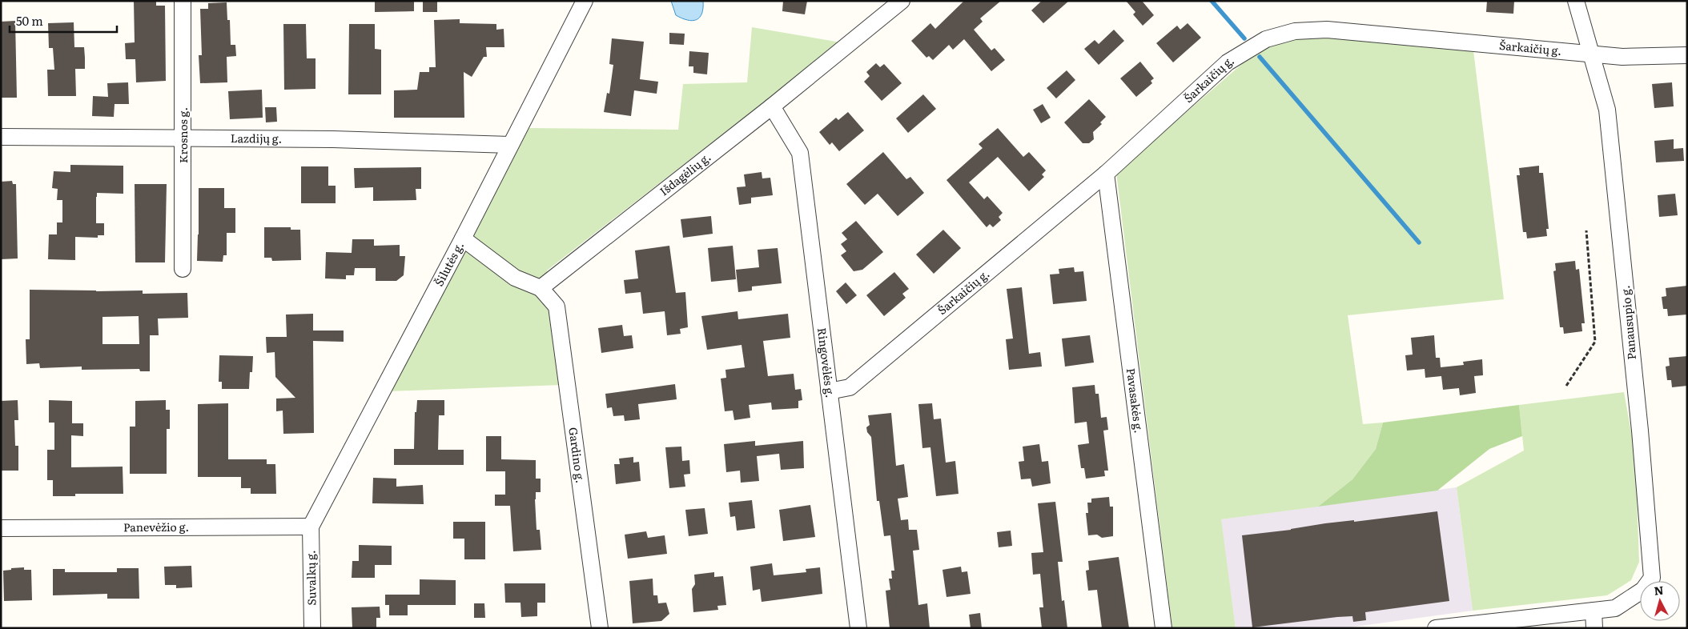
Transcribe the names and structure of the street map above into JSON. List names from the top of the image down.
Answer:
{
  "streets": {
    "street": [
      "Šarkaičių g.",
      "Krosnos g.",
      "Lazdijų g.",
      "Išdagėlių g.",
      "Šilutės g.",
      "Panausupio g.",
      "Ringovėlės g.",
      "Pavasakės g.",
      "Gardino g.",
      "Panevėžio g.",
      "Suvalkų g."
    ]
  },
  "crossings": [
    ["Šarkaičių g.", "Panausupio g."],
    ["Šarkaičių g.", "Ringovėlės g."],
    ["Šarkaičių g.", "Pavasakės g."],
    ["Krosnos g.", "Lazdijų g."],
    ["Lazdijų g.", "Šilutės g."],
    ["Išdagėlių g.", "Ringovėlės g."],
    ["Išdagėlių g.", "Gardino g."],
    ["Šilutės g.", "Panevėžio g."],
    ["Šilutės g.", "Suvalkų g."],
    ["Panevėžio g.", "Suvalkų g."]
  ],
  "scale_bar": "50 m",
  "north": "top"
}
